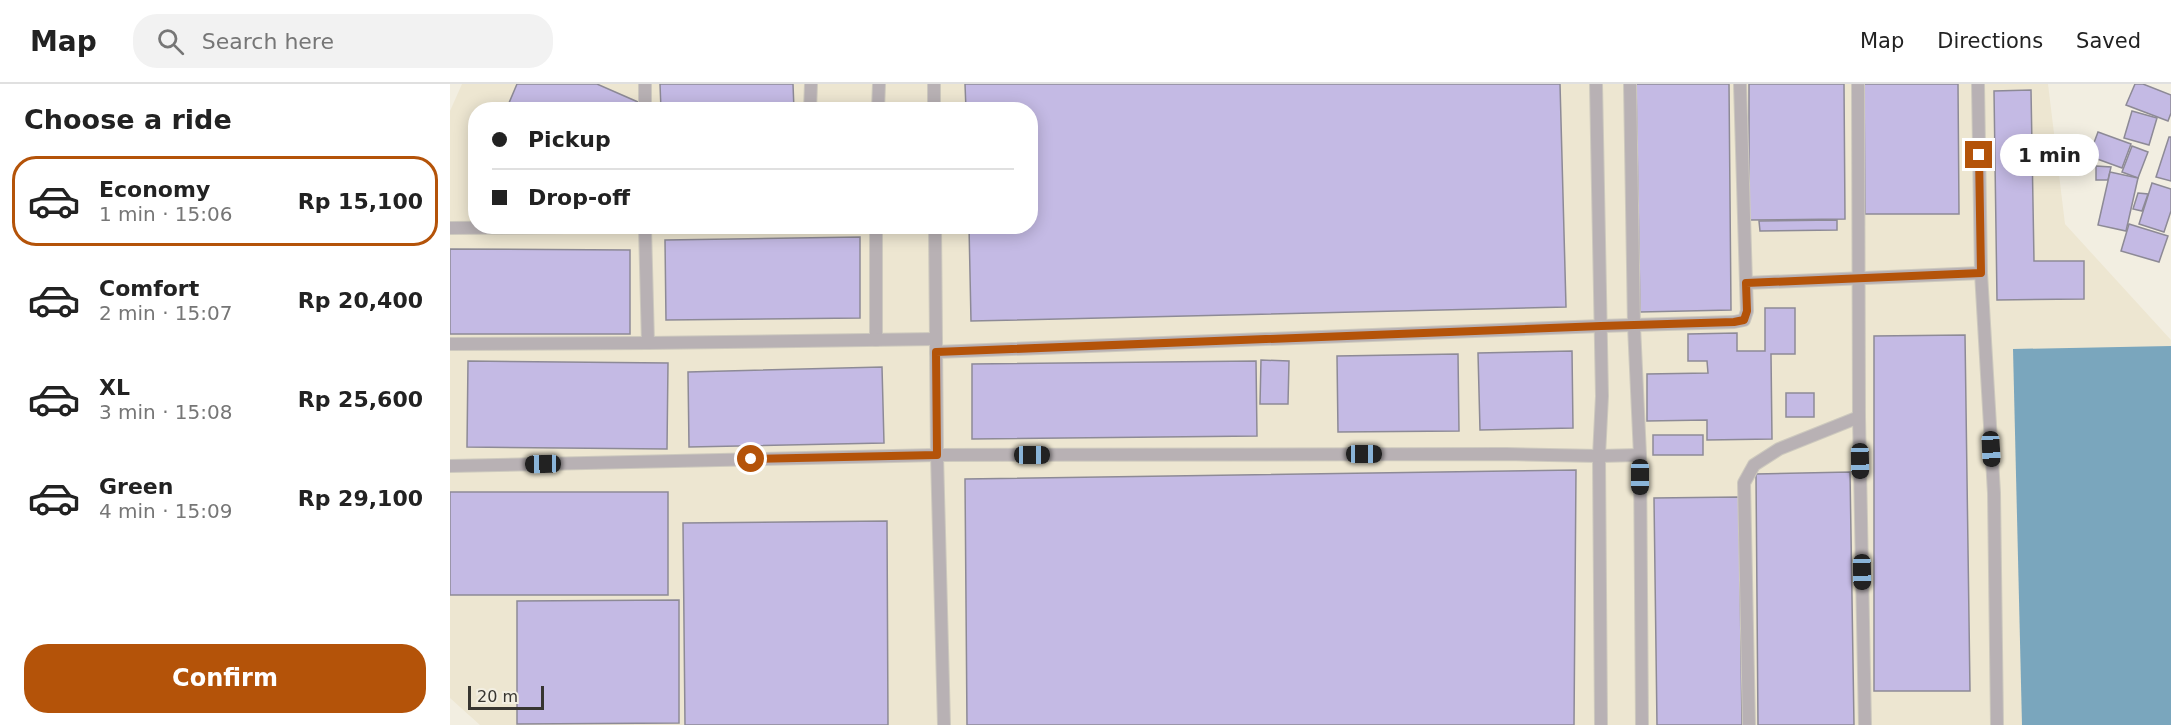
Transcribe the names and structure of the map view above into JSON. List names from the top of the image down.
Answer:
{
  "scale_bar": "20 m",
  "page": {
    "header": "Map",
    "search": "Search here",
    "nav": ["Map", "Directions", "Saved"],
    "heading": "Choose a ride",
    "banner": ["Pickup", "Drop-off"],
    "bubble": "1 min",
    "list": [
      {
        "name": "Economy",
        "note": "1 min · 15:06",
        "value": "Rp 15,100"
      },
      {
        "name": "Comfort",
        "note": "2 min · 15:07",
        "value": "Rp 20,400"
      },
      {
        "name": "XL",
        "note": "3 min · 15:08",
        "value": "Rp 25,600"
      },
      {
        "name": "Green",
        "note": "4 min · 15:09",
        "value": "Rp 29,100"
      }
    ],
    "buttons": "Confirm",
    "scale": "20 m"
  }
}
